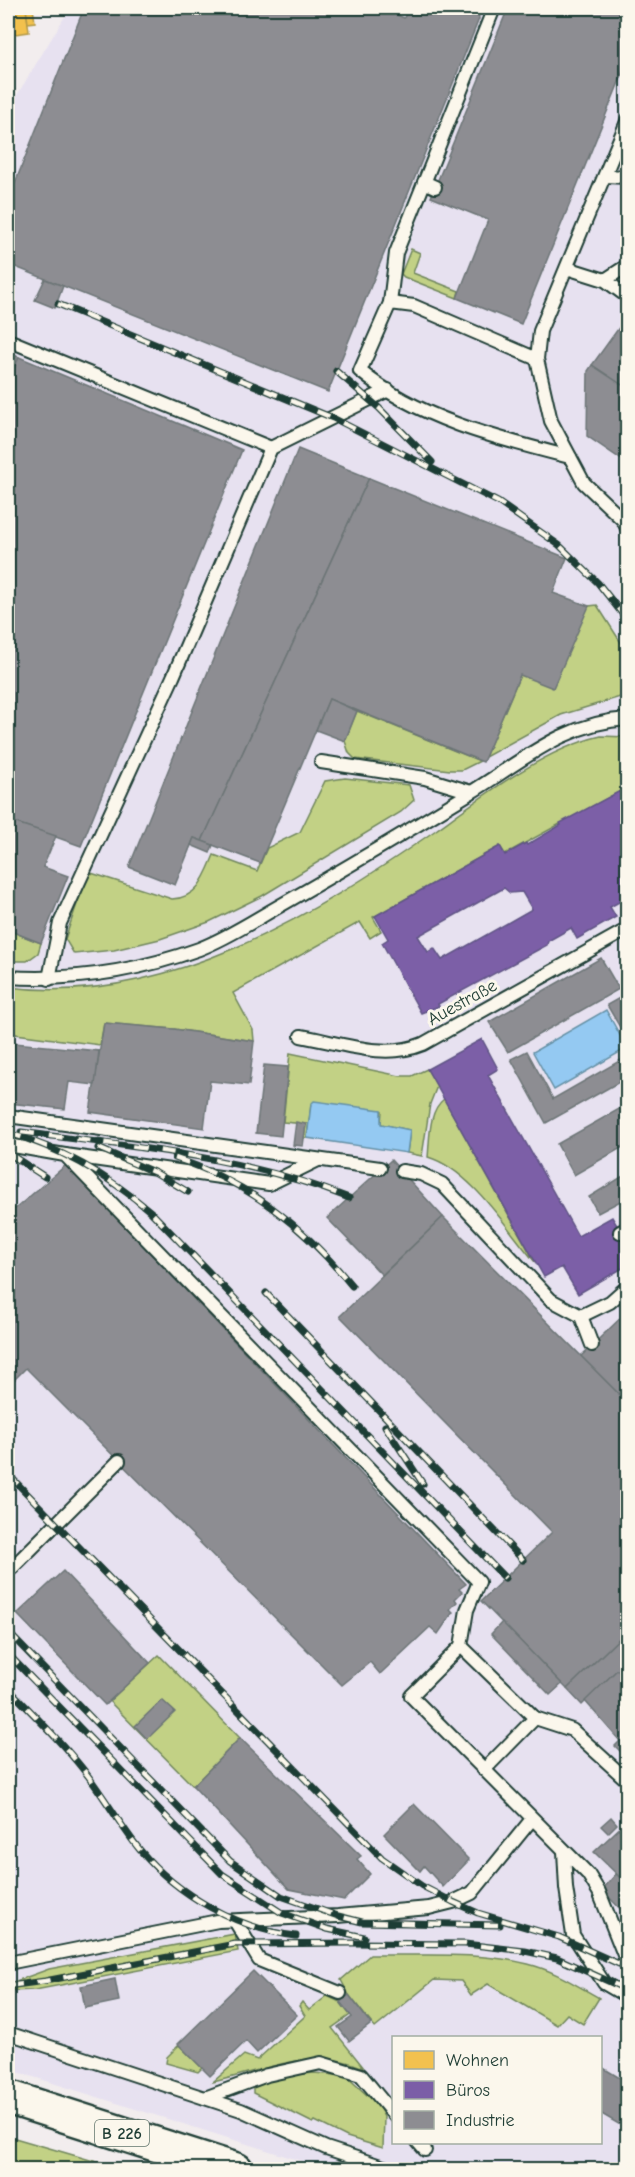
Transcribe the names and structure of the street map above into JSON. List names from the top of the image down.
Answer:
{
  "streets": {
    "main road": ["B 226"],
    "lane": ["Auestraße"]
  },
  "legend": ["Wohnen", "Büros", "Industrie"]
}
